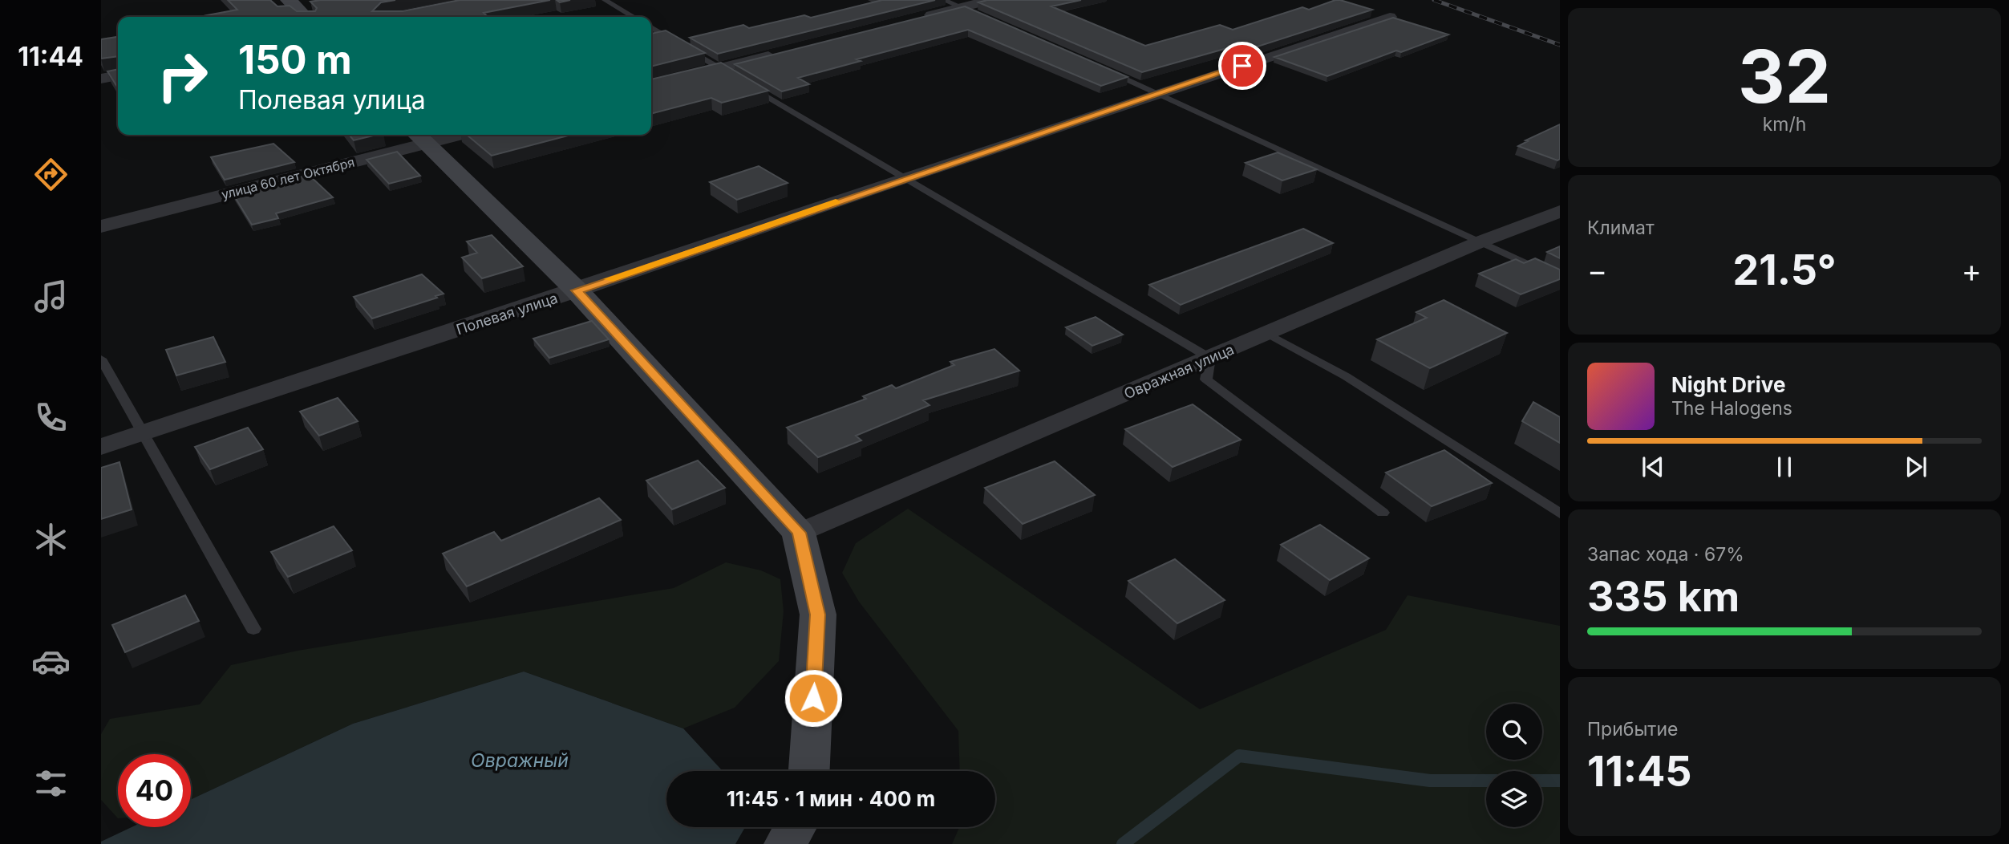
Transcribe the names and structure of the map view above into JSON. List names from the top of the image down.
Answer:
{
  "streets": {
    "street": ["улица 60 лет Октября", "Полевая улица", "Овражная улица"]
  },
  "water": ["Овражный"],
  "page": {
    "tabs": "11:44",
    "tile": [
      ["32", "km/h"],
      "Климат",
      ["Запас хода · 67%", "335 km"],
      ["Прибытие", "11:45"]
    ],
    "turn": ["150 m", "Полевая улица"],
    "heat": ["−", "21.5°", "+"],
    "song": ["Night Drive", "The Halogens"],
    "limit": "40",
    "trip": "11:45 · 1 мин · 400 m"
  }
}
